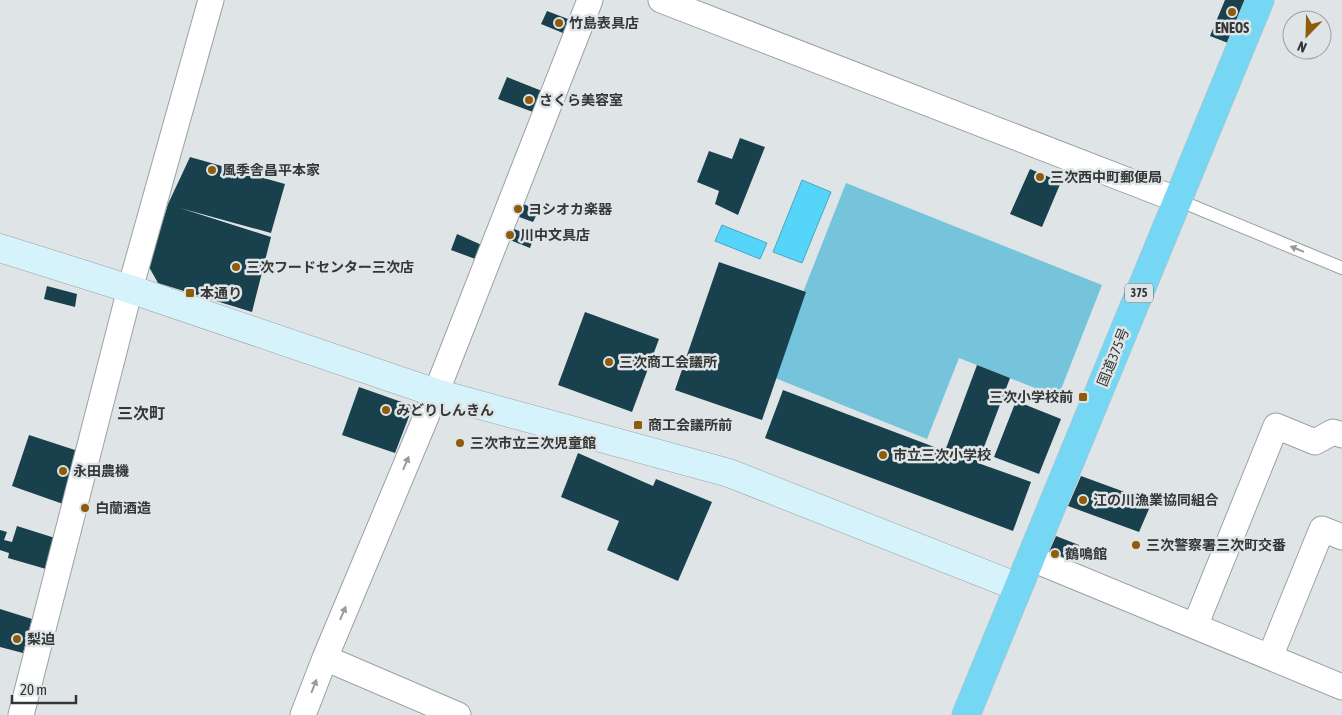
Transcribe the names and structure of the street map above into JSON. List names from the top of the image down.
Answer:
{
  "streets": {
    "highway": ["375", "国道375号"]
  },
  "districts": ["三次町"],
  "places": {
    "other": [
      "ENEOS",
      "竹島表具店",
      "さくら美容室",
      "風季舎昌平本家",
      "三次西中町郵便局",
      "ヨシオカ楽器",
      "川中文具店",
      "三次フードセンター三次店",
      "三次商工会議所",
      "みどりしんきん",
      "三次市立三次児童館",
      "市立三次小学校",
      "永田農機",
      "江の川漁業協同組合",
      "白蘭酒造",
      "三次警察署三次町交番",
      "鶴鳴館",
      "梨迫"
    ],
    "transit": ["本通り", "三次小学校前", "商工会議所前"]
  },
  "scale_bar": "20 m",
  "north": "bottom left"
}
